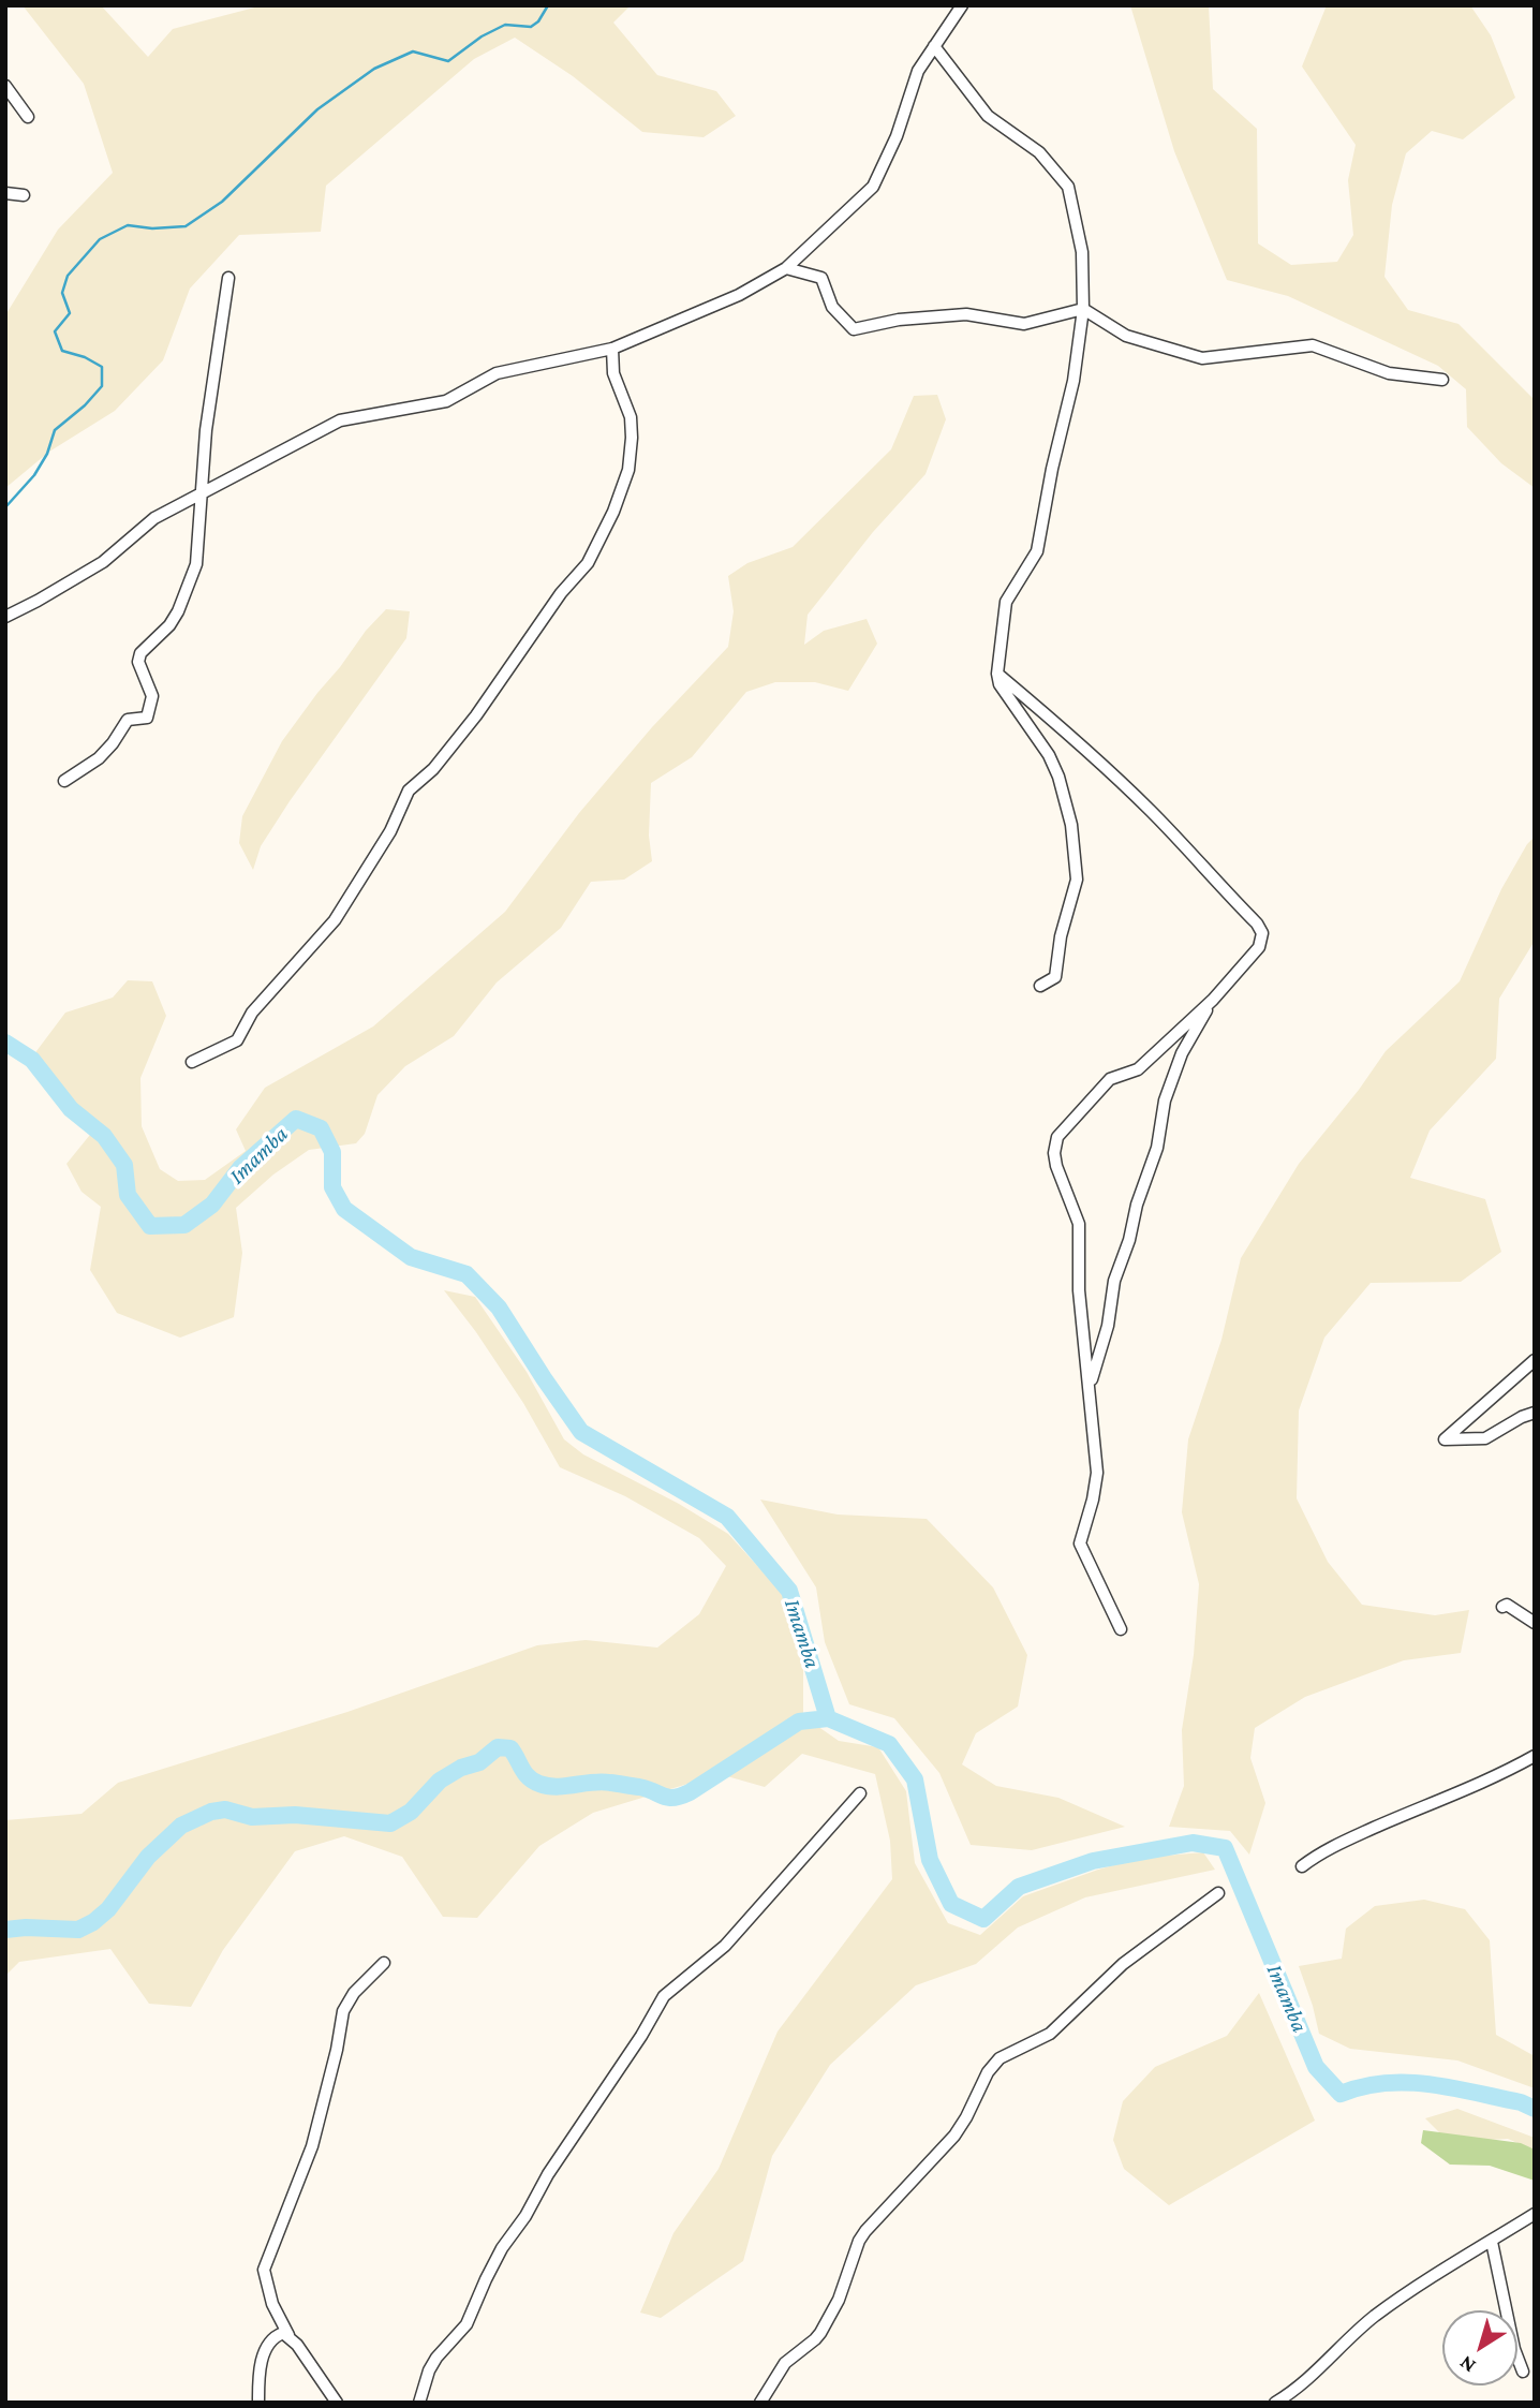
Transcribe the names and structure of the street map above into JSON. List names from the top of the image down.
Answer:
{
  "water": ["Imamba"],
  "north": "bottom left"
}
